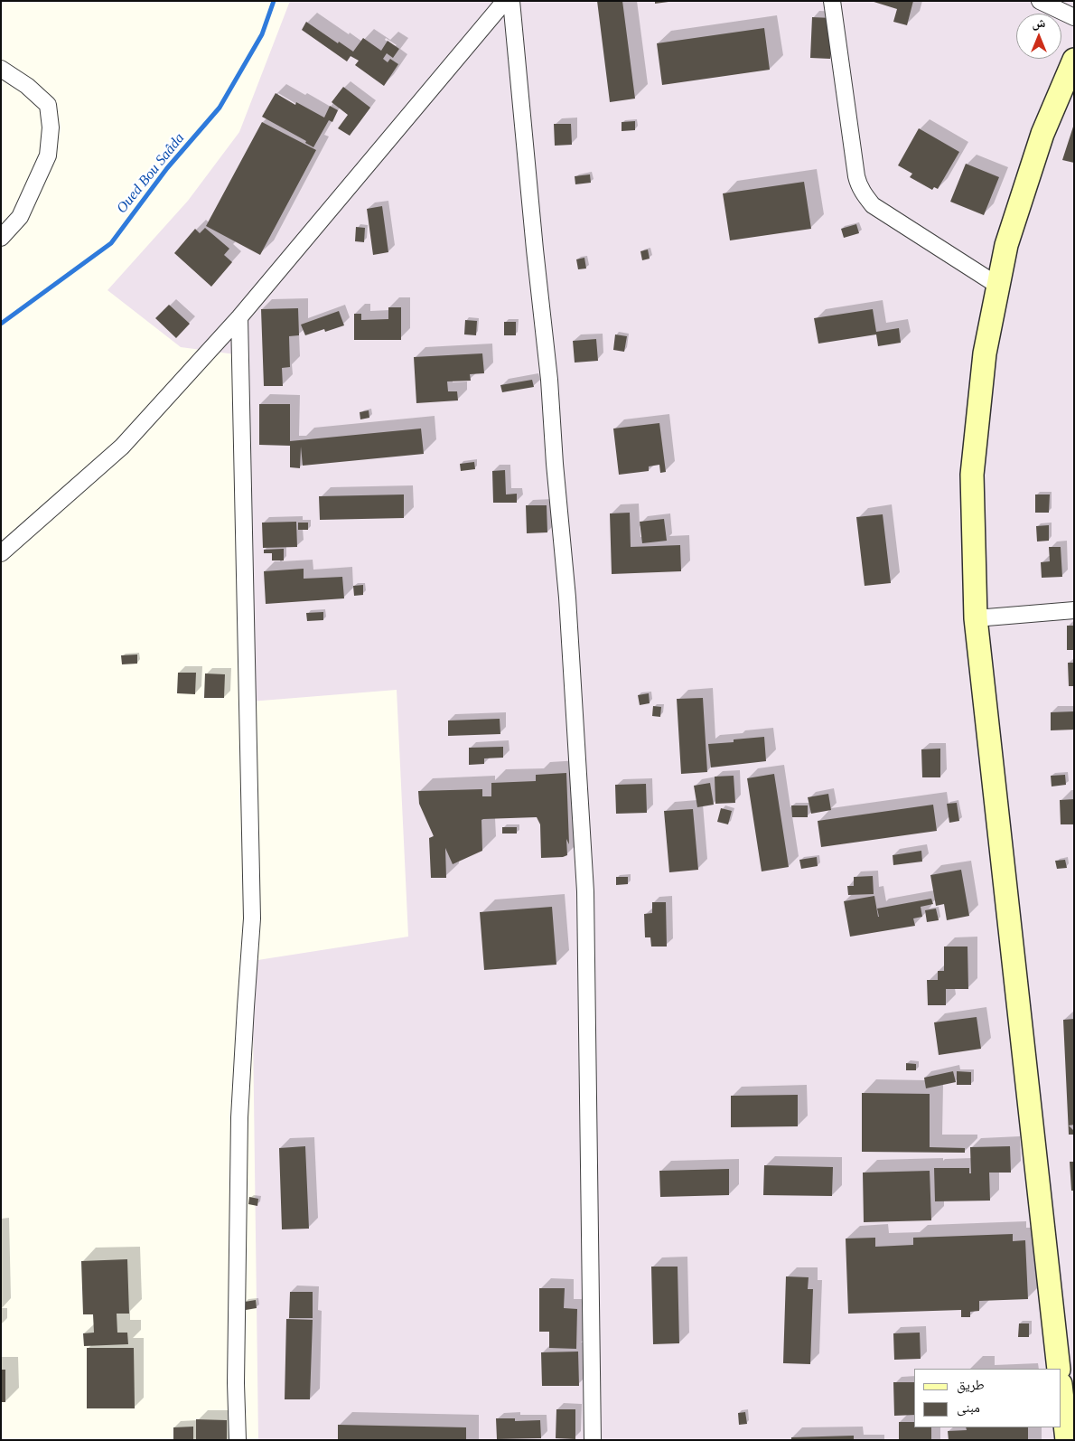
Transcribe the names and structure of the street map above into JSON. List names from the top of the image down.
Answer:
{
  "water": ["Oued Bou Saâda"],
  "legend": ["طريق", "مبنى"],
  "north": "top"
}
